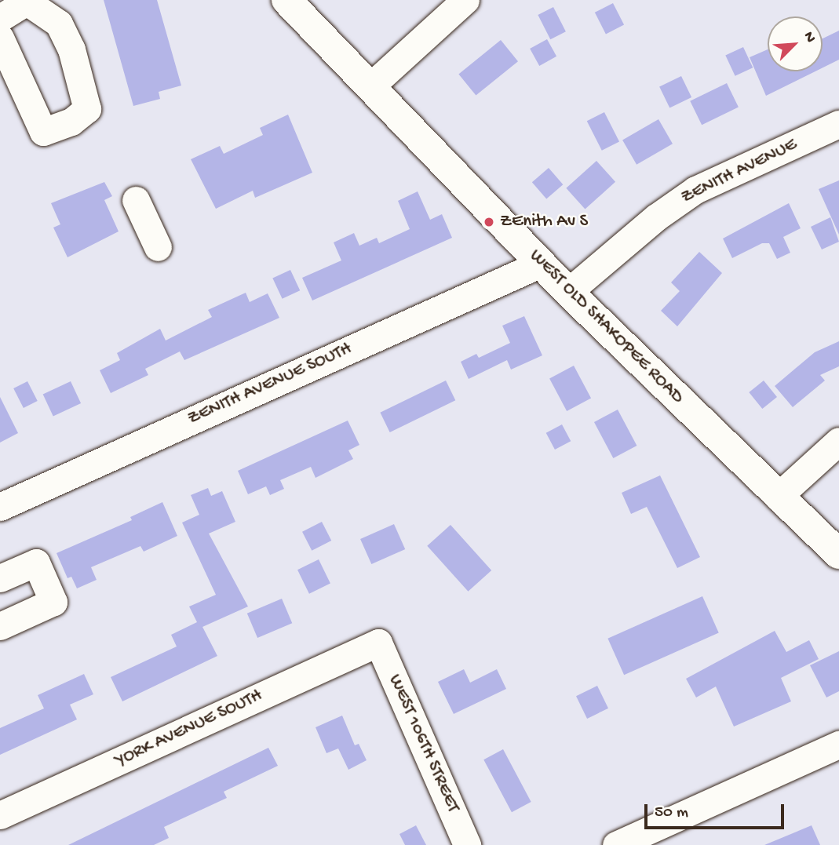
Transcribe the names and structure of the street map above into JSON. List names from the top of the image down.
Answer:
{
  "streets": {
    "main road": ["WEST OLD SHAKOPEE ROAD"],
    "street": [
      "ZENITH AVENUE",
      "ZENITH AVENUE SOUTH",
      "YORK AVENUE SOUTH",
      "WEST 106TH STREET"
    ]
  },
  "crossings": [
    ["ZENITH AVENUE", "WEST OLD SHAKOPEE ROAD"],
    ["WEST OLD SHAKOPEE ROAD", "ZENITH AVENUE SOUTH"],
    ["YORK AVENUE SOUTH", "WEST 106TH STREET"]
  ],
  "places": ["ZEnith Av S"],
  "scale_bar": "50 m",
  "north": "top right"
}
